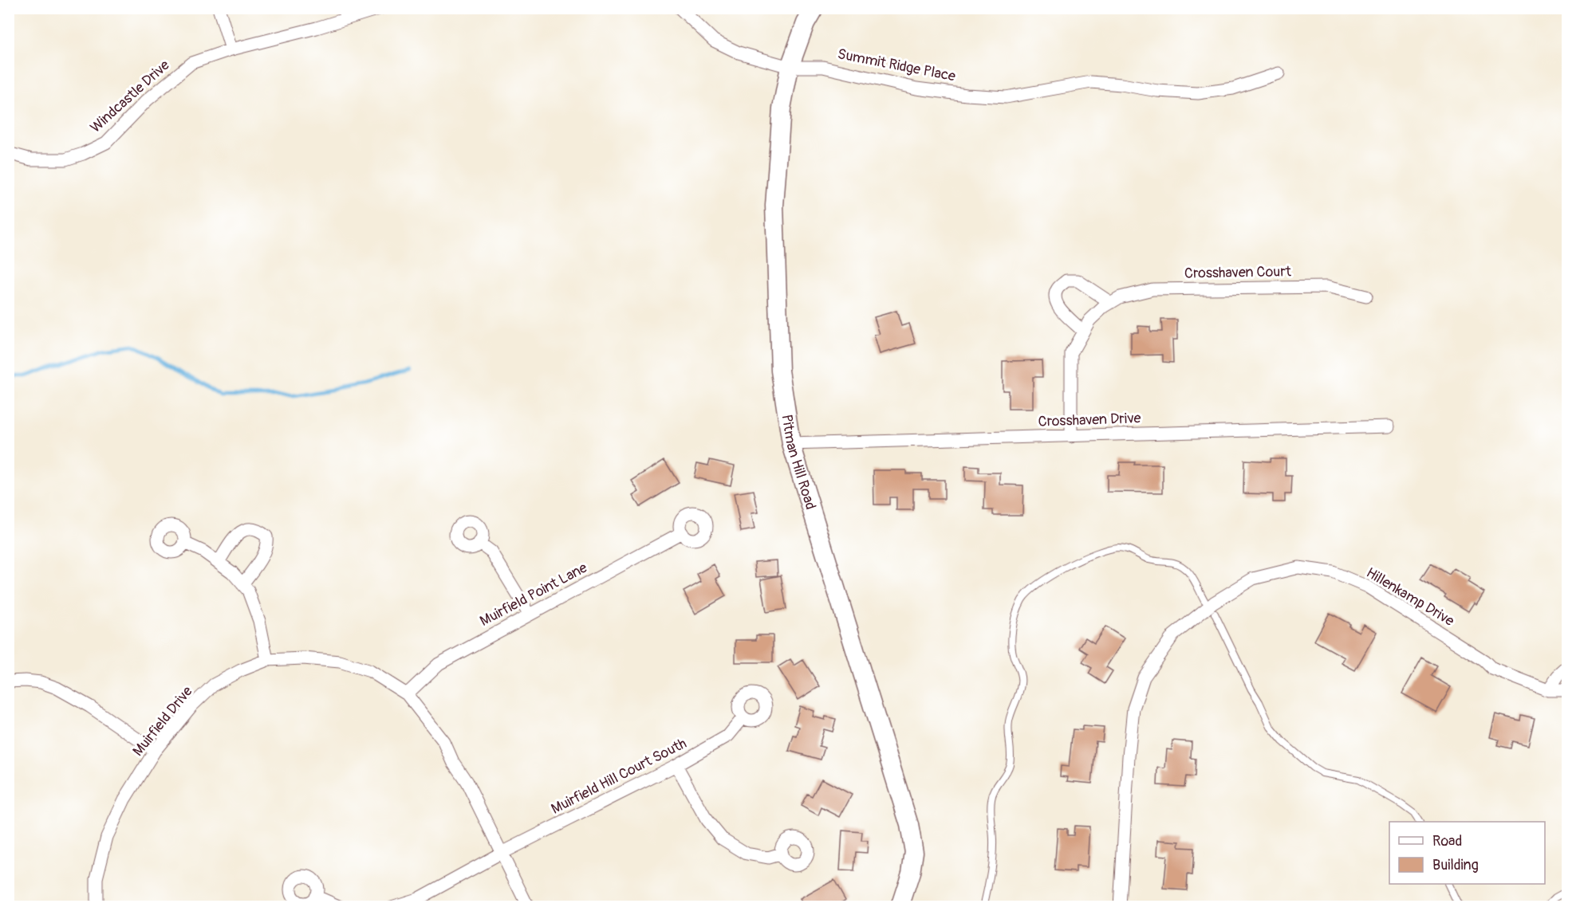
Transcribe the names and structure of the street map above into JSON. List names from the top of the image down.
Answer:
{
  "streets": {
    "street": [
      "Summit Ridge Place",
      "Windcastle Drive",
      "Crosshaven Court",
      "Crosshaven Drive",
      "Pitman Hill Road",
      "Muirfield Point Lane",
      "Hillenkamp Drive",
      "Muirfield Drive",
      "Muirfield Hill Court South"
    ]
  },
  "crossings": [
    ["Summit Ridge Place", "Pitman Hill Road"],
    ["Crosshaven Court", "Crosshaven Drive"],
    ["Crosshaven Drive", "Pitman Hill Road"],
    ["Muirfield Point Lane", "Muirfield Drive"],
    ["Muirfield Drive", "Muirfield Hill Court South"]
  ],
  "legend": ["Road", "Building"]
}
